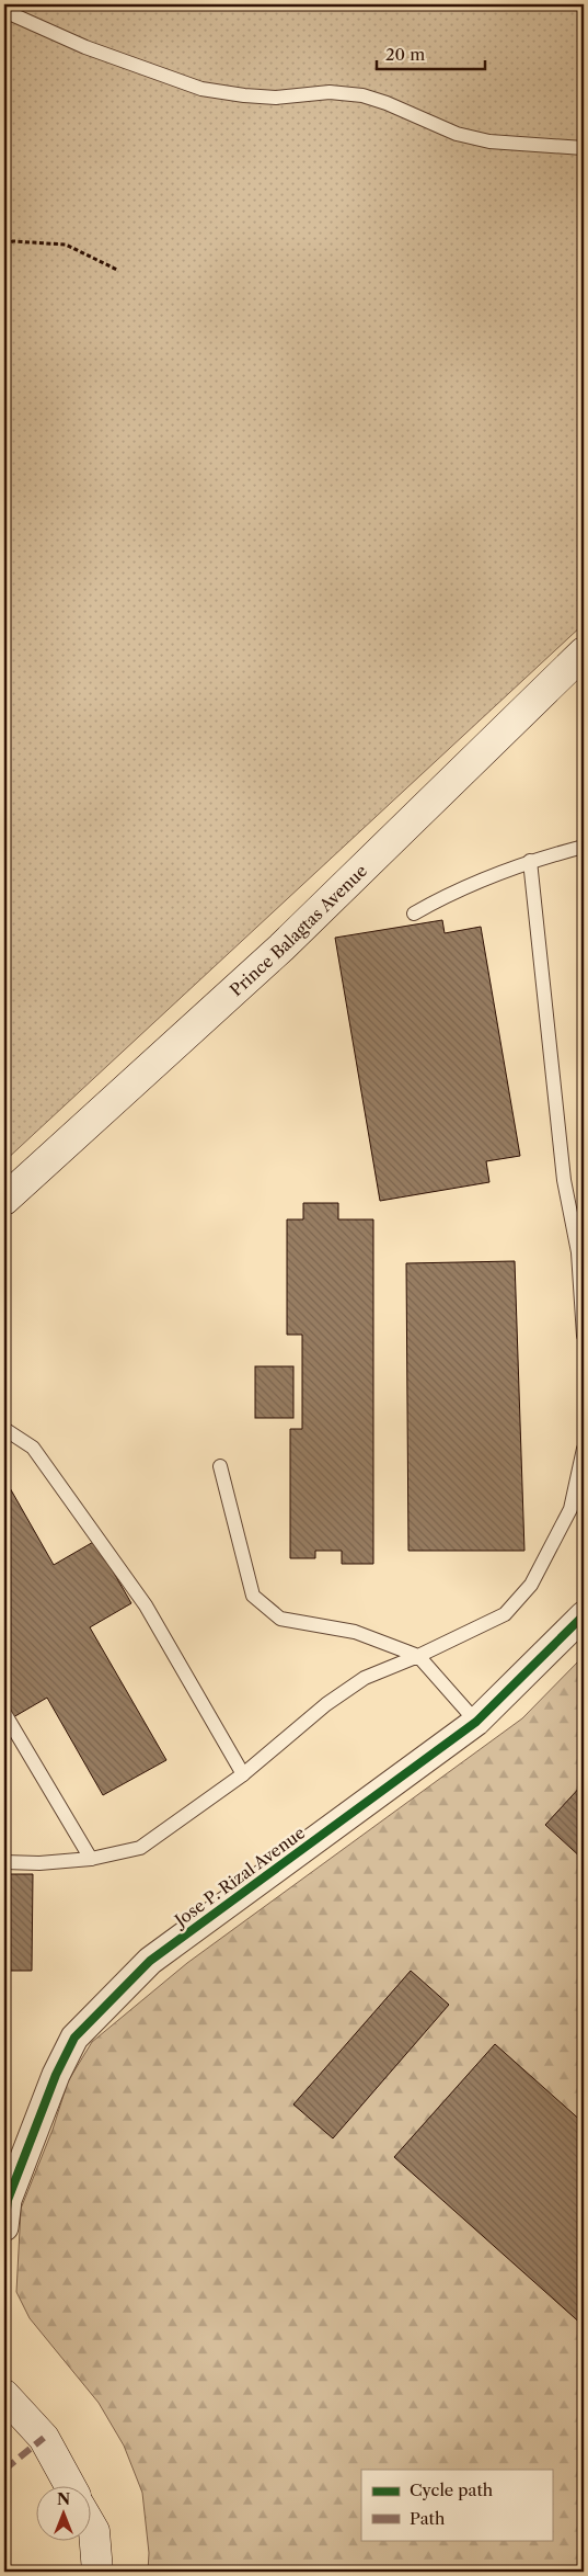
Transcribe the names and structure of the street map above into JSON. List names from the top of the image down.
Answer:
{
  "streets": {
    "main road": ["Prince Balagtas Avenue"],
    "street": ["Jose P. Rizal Avenue"]
  },
  "legend": ["Cycle path", "Path"],
  "scale_bar": "20 m",
  "north": "top"
}
